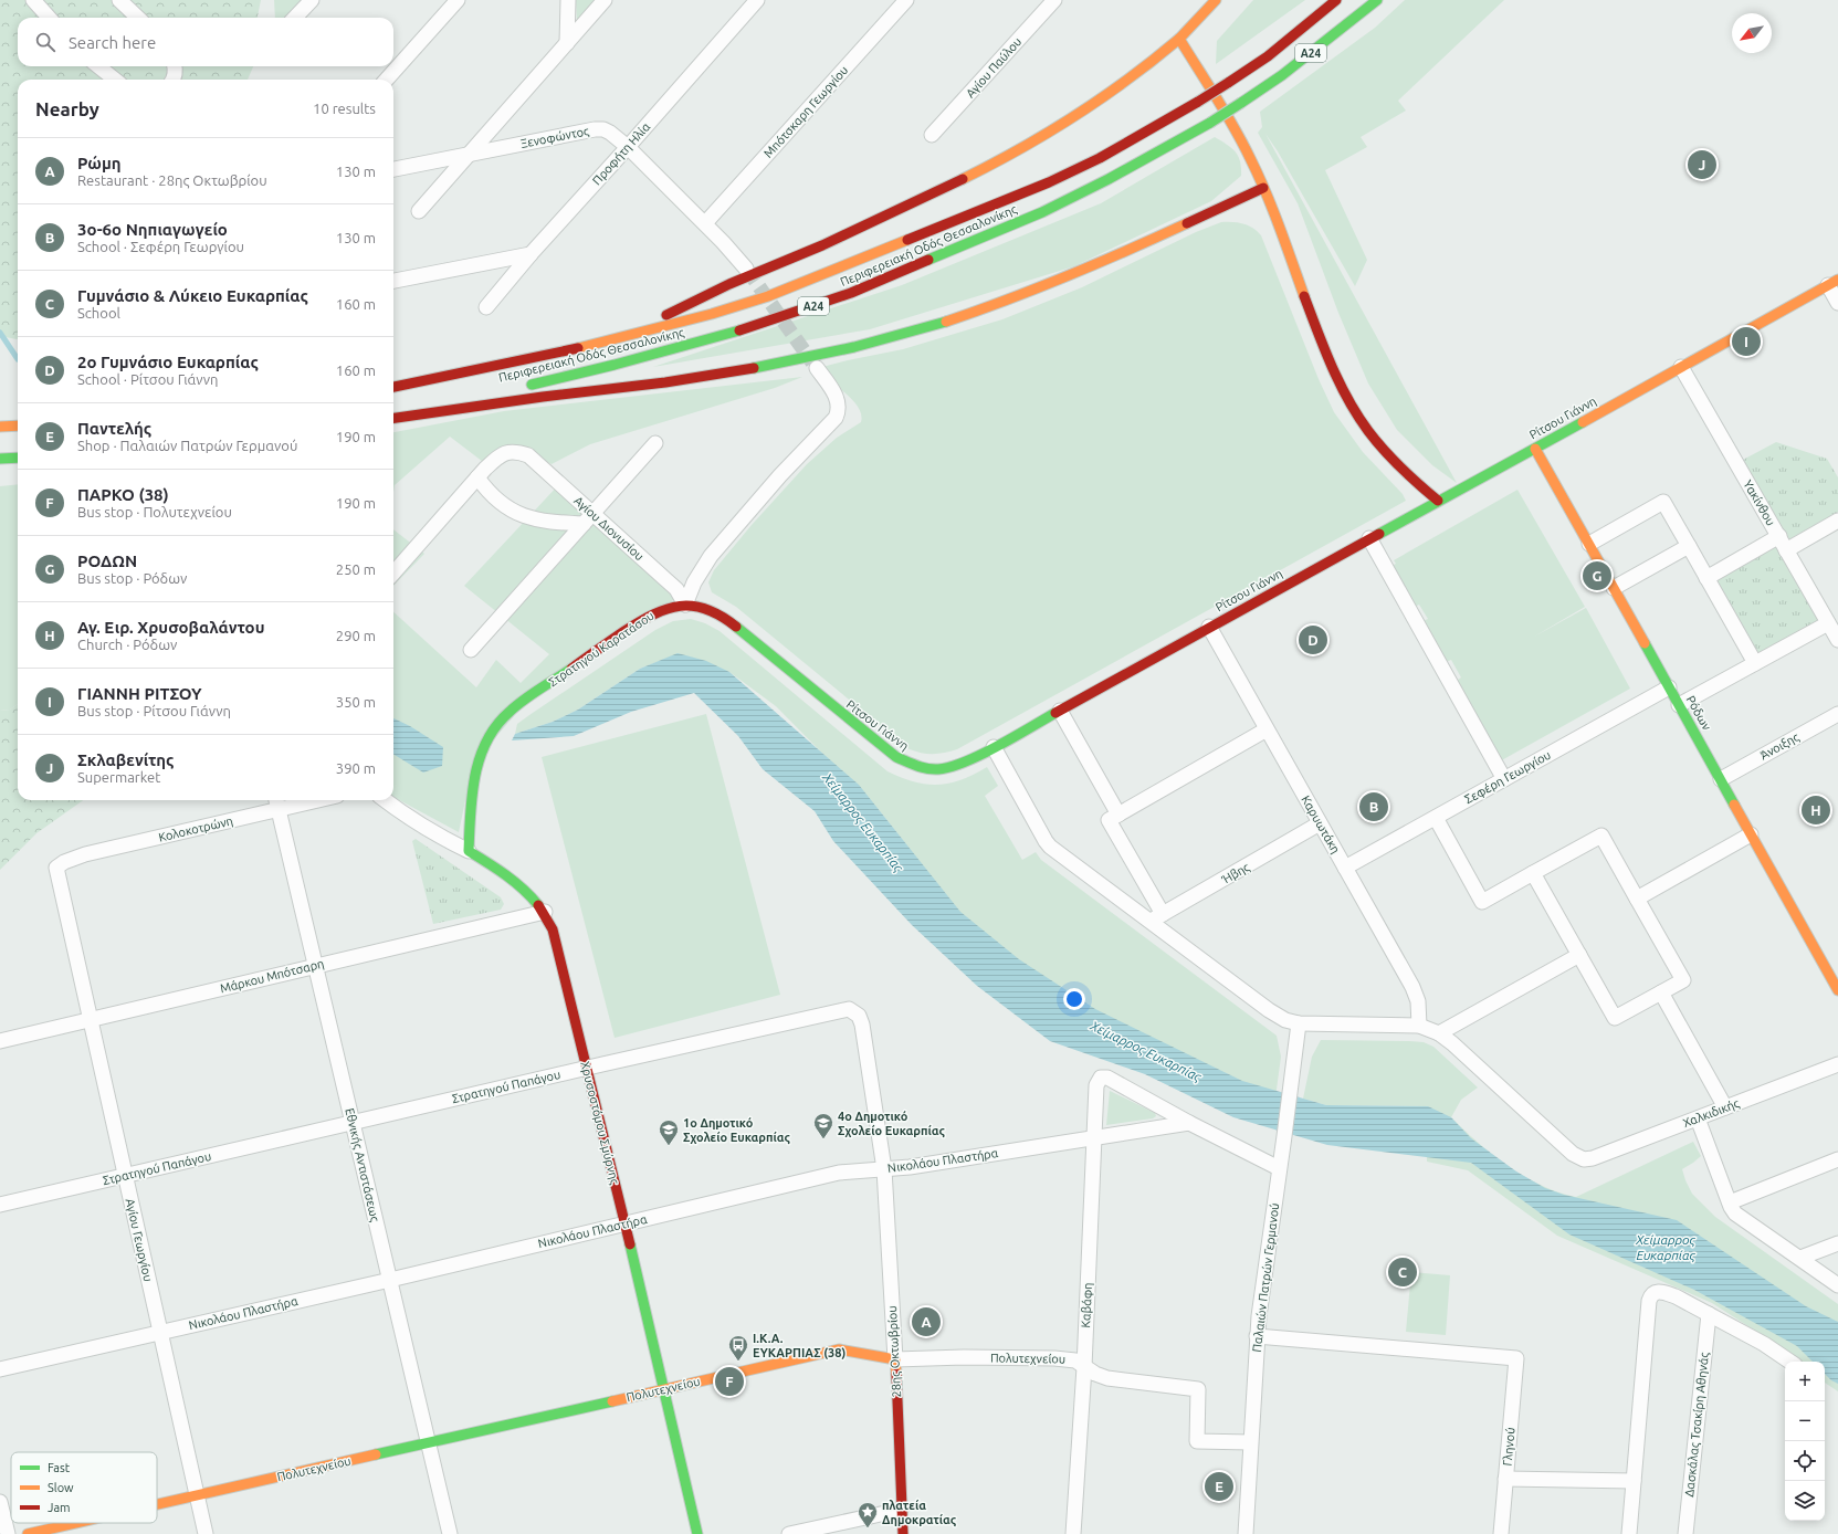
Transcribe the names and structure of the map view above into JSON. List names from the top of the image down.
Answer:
{
  "streets": {
    "main road": [
      "Α24",
      "Περιφερειακή Οδός Θεσσαλονίκης",
      "Ρίτσου Γιάννη",
      "Στρατηγού Καρατάσου",
      "Ρόδων",
      "Χρυσοστόμου Σμύρνης",
      "28ης Οκτωβρίου",
      "Πολυτεχνείου"
    ],
    "street": [
      "Αγίου Παύλου",
      "Μπότσκαρη Γεωργίου",
      "Ξενοφώντος",
      "Προφήτη Ηλία",
      "Υακίνθου",
      "Αγίου Διονυσίου",
      "Άνοιξης",
      "Σεφέρη Γεωργίου",
      "Καρυωτάκη",
      "Κολοκοτρώνη",
      "Ήβης",
      "Μάρκου Μπότσαρη",
      "Στρατηγού Παπάγου",
      "Χαλκιδικής",
      "Νικολάου Πλαστήρα",
      "Εθνικής Αντιστάσεως",
      "Αγίου Γεωργίου",
      "Παλαιών Πατρών Γερμανού",
      "Καβάφη",
      "Δασκάλας Τσακίρη Αθηνάς",
      "Γληνού"
    ]
  },
  "crossings": [
    ["Μπότσκαρη Γεωργίου", "Ξενοφώντος"],
    ["Ξενοφώντος", "Προφήτη Ηλία"],
    ["Ρίτσου Γιάννη", "Υακίνθου"],
    ["Ρίτσου Γιάννη", "Αγίου Διονυσίου"],
    ["Ρίτσου Γιάννη", "Στρατηγού Καρατάσου"],
    ["Ρίτσου Γιάννη", "Ρόδων"],
    ["Ρίτσου Γιάννη", "Καρυωτάκη"],
    ["Αγίου Διονυσίου", "Στρατηγού Καρατάσου"],
    ["Στρατηγού Καρατάσου", "Χρυσοστόμου Σμύρνης"],
    ["Ρόδων", "Άνοιξης"],
    ["Ρόδων", "Σεφέρη Γεωργίου"],
    ["Σεφέρη Γεωργίου", "Καρυωτάκη"],
    ["Καρυωτάκη", "Ήβης"],
    ["Κολοκοτρώνη", "Εθνικής Αντιστάσεως"],
    ["Κολοκοτρώνη", "Αγίου Γεωργίου"],
    ["Μάρκου Μπότσαρη", "Χρυσοστόμου Σμύρνης"],
    ["Μάρκου Μπότσαρη", "Εθνικής Αντιστάσεως"],
    ["Μάρκου Μπότσαρη", "Αγίου Γεωργίου"],
    ["Στρατηγού Παπάγου", "Χρυσοστόμου Σμύρνης"],
    ["Στρατηγού Παπάγου", "Νικολάου Πλαστήρα"],
    ["Στρατηγού Παπάγου", "Εθνικής Αντιστάσεως"],
    ["Στρατηγού Παπάγου", "Αγίου Γεωργίου"],
    ["Στρατηγού Παπάγου", "28ης Οκτωβρίου"],
    ["Χρυσοστόμου Σμύρνης", "Νικολάου Πλαστήρα"],
    ["Χρυσοστόμου Σμύρνης", "Πολυτεχνείου"],
    ["Νικολάου Πλαστήρα", "Εθνικής Αντιστάσεως"],
    ["Νικολάου Πλαστήρα", "Αγίου Γεωργίου"],
    ["Νικολάου Πλαστήρα", "Καβάφη"],
    ["Νικολάου Πλαστήρα", "28ης Οκτωβρίου"],
    ["Εθνικής Αντιστάσεως", "Πολυτεχνείου"],
    ["Αγίου Γεωργίου", "Πολυτεχνείου"],
    ["Παλαιών Πατρών Γερμανού", "Πολυτεχνείου"],
    ["Παλαιών Πατρών Γερμανού", "Γληνού"],
    ["Καβάφη", "Πολυτεχνείου"],
    ["28ης Οκτωβρίου", "Πολυτεχνείου"]
  ],
  "water": ["Χείμαρρος Ευκαρπίας"],
  "places": {
    "school or university": ["4ο Δημοτικό Σχολείο Ευκαρπίας", "1ο Δημοτικό Σχολείο Ευκαρπίας"],
    "bus stop": ["Ι.Κ.Α. ΕΥΚΑΡΠΙΑΣ (38)"],
    "place": ["πλατεία Δημοκρατίας"]
  },
  "legend": ["Fast", "Slow", "Jam"],
  "north": "bottom left",
  "page": {
    "search": "Search here",
    "heading": ["Nearby", "10 results"],
    "list": [
      {
        "mark": "A",
        "name": "Ρώμη",
        "note": "Restaurant · 28ης Οκτωβρίου",
        "value": "130 m"
      },
      {
        "mark": "B",
        "name": "3ο-6ο Νηπιαγωγείο",
        "note": "School · Σεφέρη Γεωργίου",
        "value": "130 m"
      },
      {
        "mark": "C",
        "name": "Γυμνάσιο & Λύκειο Ευκαρπίας",
        "note": "School",
        "value": "160 m"
      },
      {
        "mark": "D",
        "name": "2ο Γυμνάσιο Ευκαρπίας",
        "note": "School · Ρίτσου Γιάννη",
        "value": "160 m"
      },
      {
        "mark": "E",
        "name": "Παντελής",
        "note": "Shop · Παλαιών Πατρών Γερμανού",
        "value": "190 m"
      },
      {
        "mark": "F",
        "name": "ΠΑΡΚΟ (38)",
        "note": "Bus stop · Πολυτεχνείου",
        "value": "190 m"
      },
      {
        "mark": "G",
        "name": "ΡΟΔΩΝ",
        "note": "Bus stop · Ρόδων",
        "value": "250 m"
      },
      {
        "mark": "H",
        "name": "Αγ. Ειρ. Χρυσοβαλάντου",
        "note": "Church · Ρόδων",
        "value": "290 m"
      },
      {
        "mark": "I",
        "name": "ΓΙΑΝΝΗ ΡΙΤΣΟΥ",
        "note": "Bus stop · Ρίτσου Γιάννη",
        "value": "350 m"
      },
      {
        "mark": "J",
        "name": "Σκλαβενίτης",
        "note": "Supermarket",
        "value": "390 m"
      }
    ],
    "pins": [
      "J",
      "I",
      "G",
      "D",
      "B",
      "H",
      "C",
      "A",
      "F",
      "E"
    ],
    "map_buttons": ["+", "−"]
  }
}
